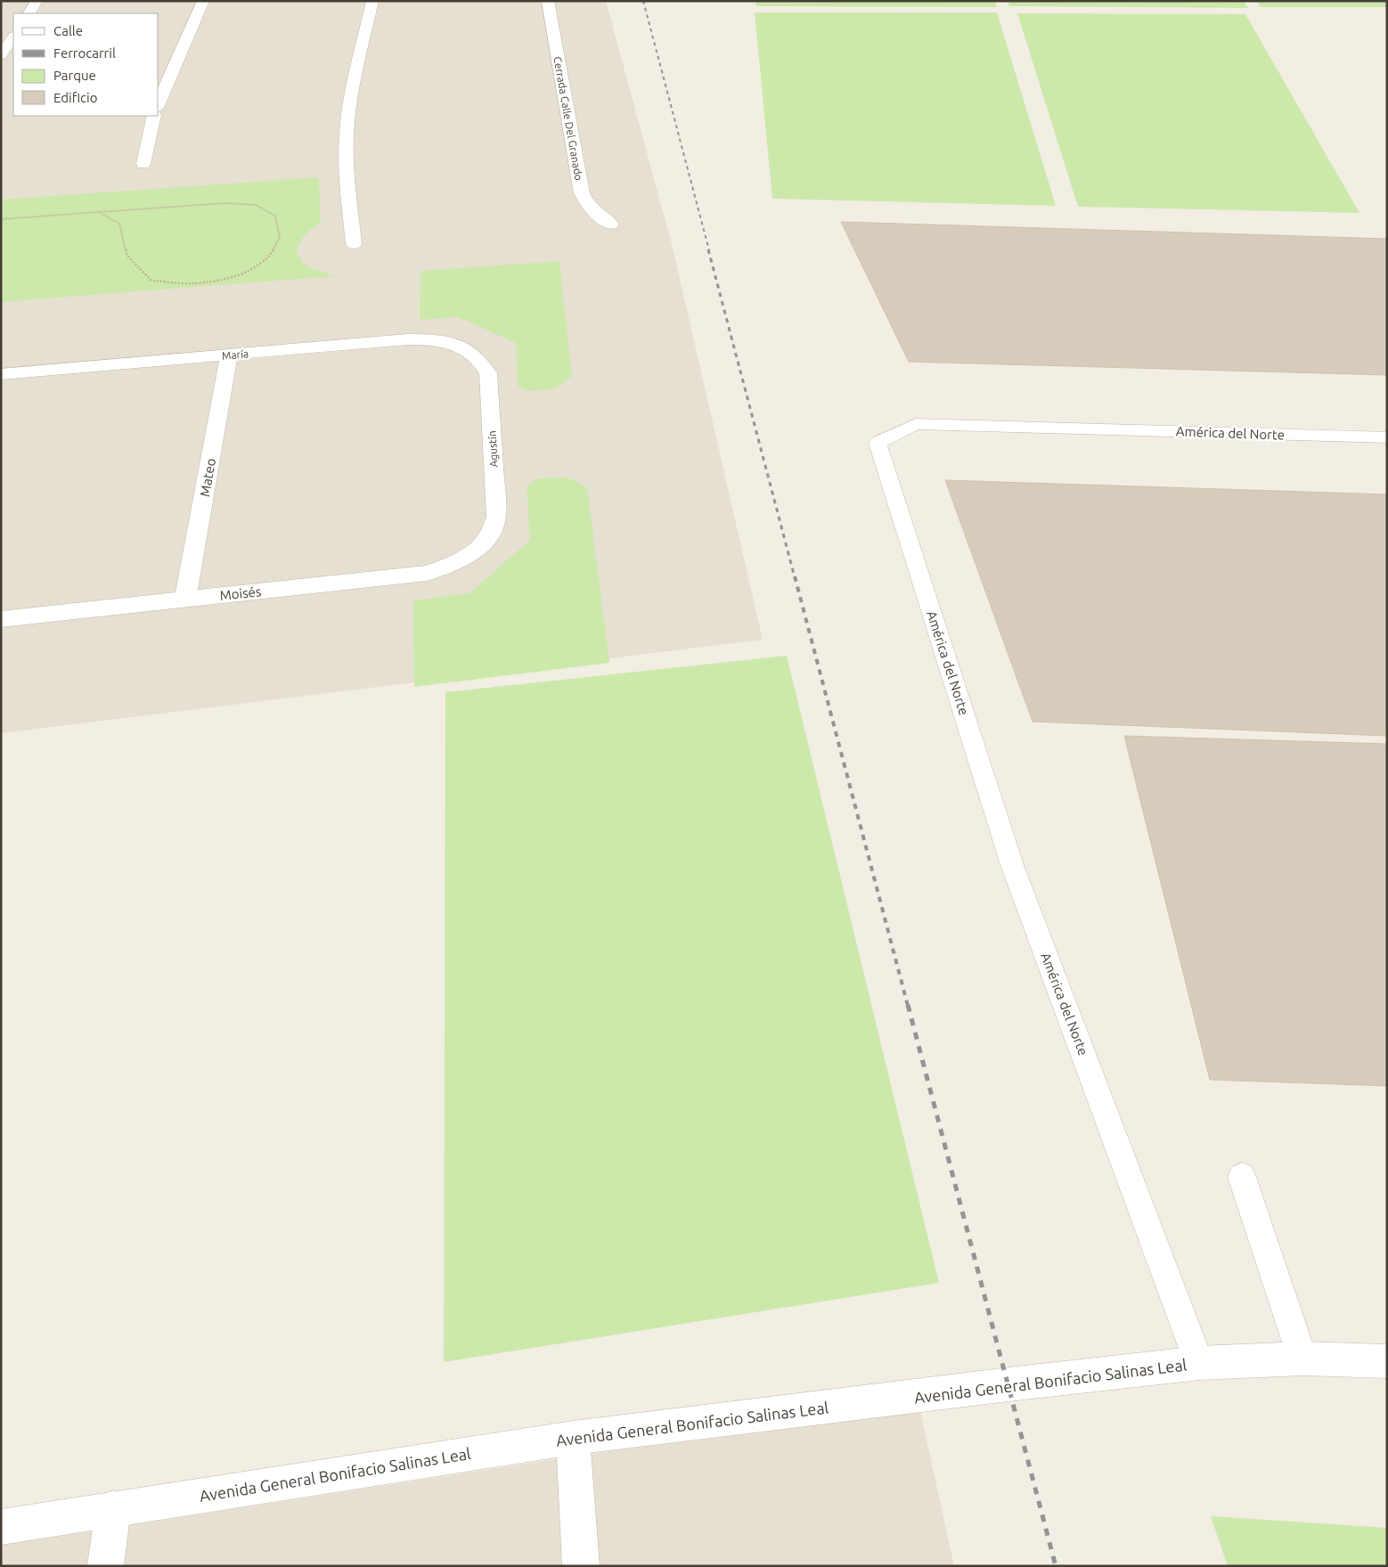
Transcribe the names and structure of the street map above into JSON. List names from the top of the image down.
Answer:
{
  "streets": {
    "street": [
      "Cerrada Calle Del Granado",
      "María",
      "Agustín",
      "Mateo",
      "Moisés",
      "Avenida General Bonifacio Salinas Leal"
    ],
    "lane": ["América del Norte"]
  },
  "crossings": [
    ["María", "Agustín"],
    ["María", "Mateo"],
    ["América del Norte", "Avenida General Bonifacio Salinas Leal"],
    ["Agustín", "Moisés"],
    ["Mateo", "Moisés"]
  ],
  "legend": [
    "Calle",
    "Ferrocarril",
    "Parque",
    "Edificio"
  ]
}
